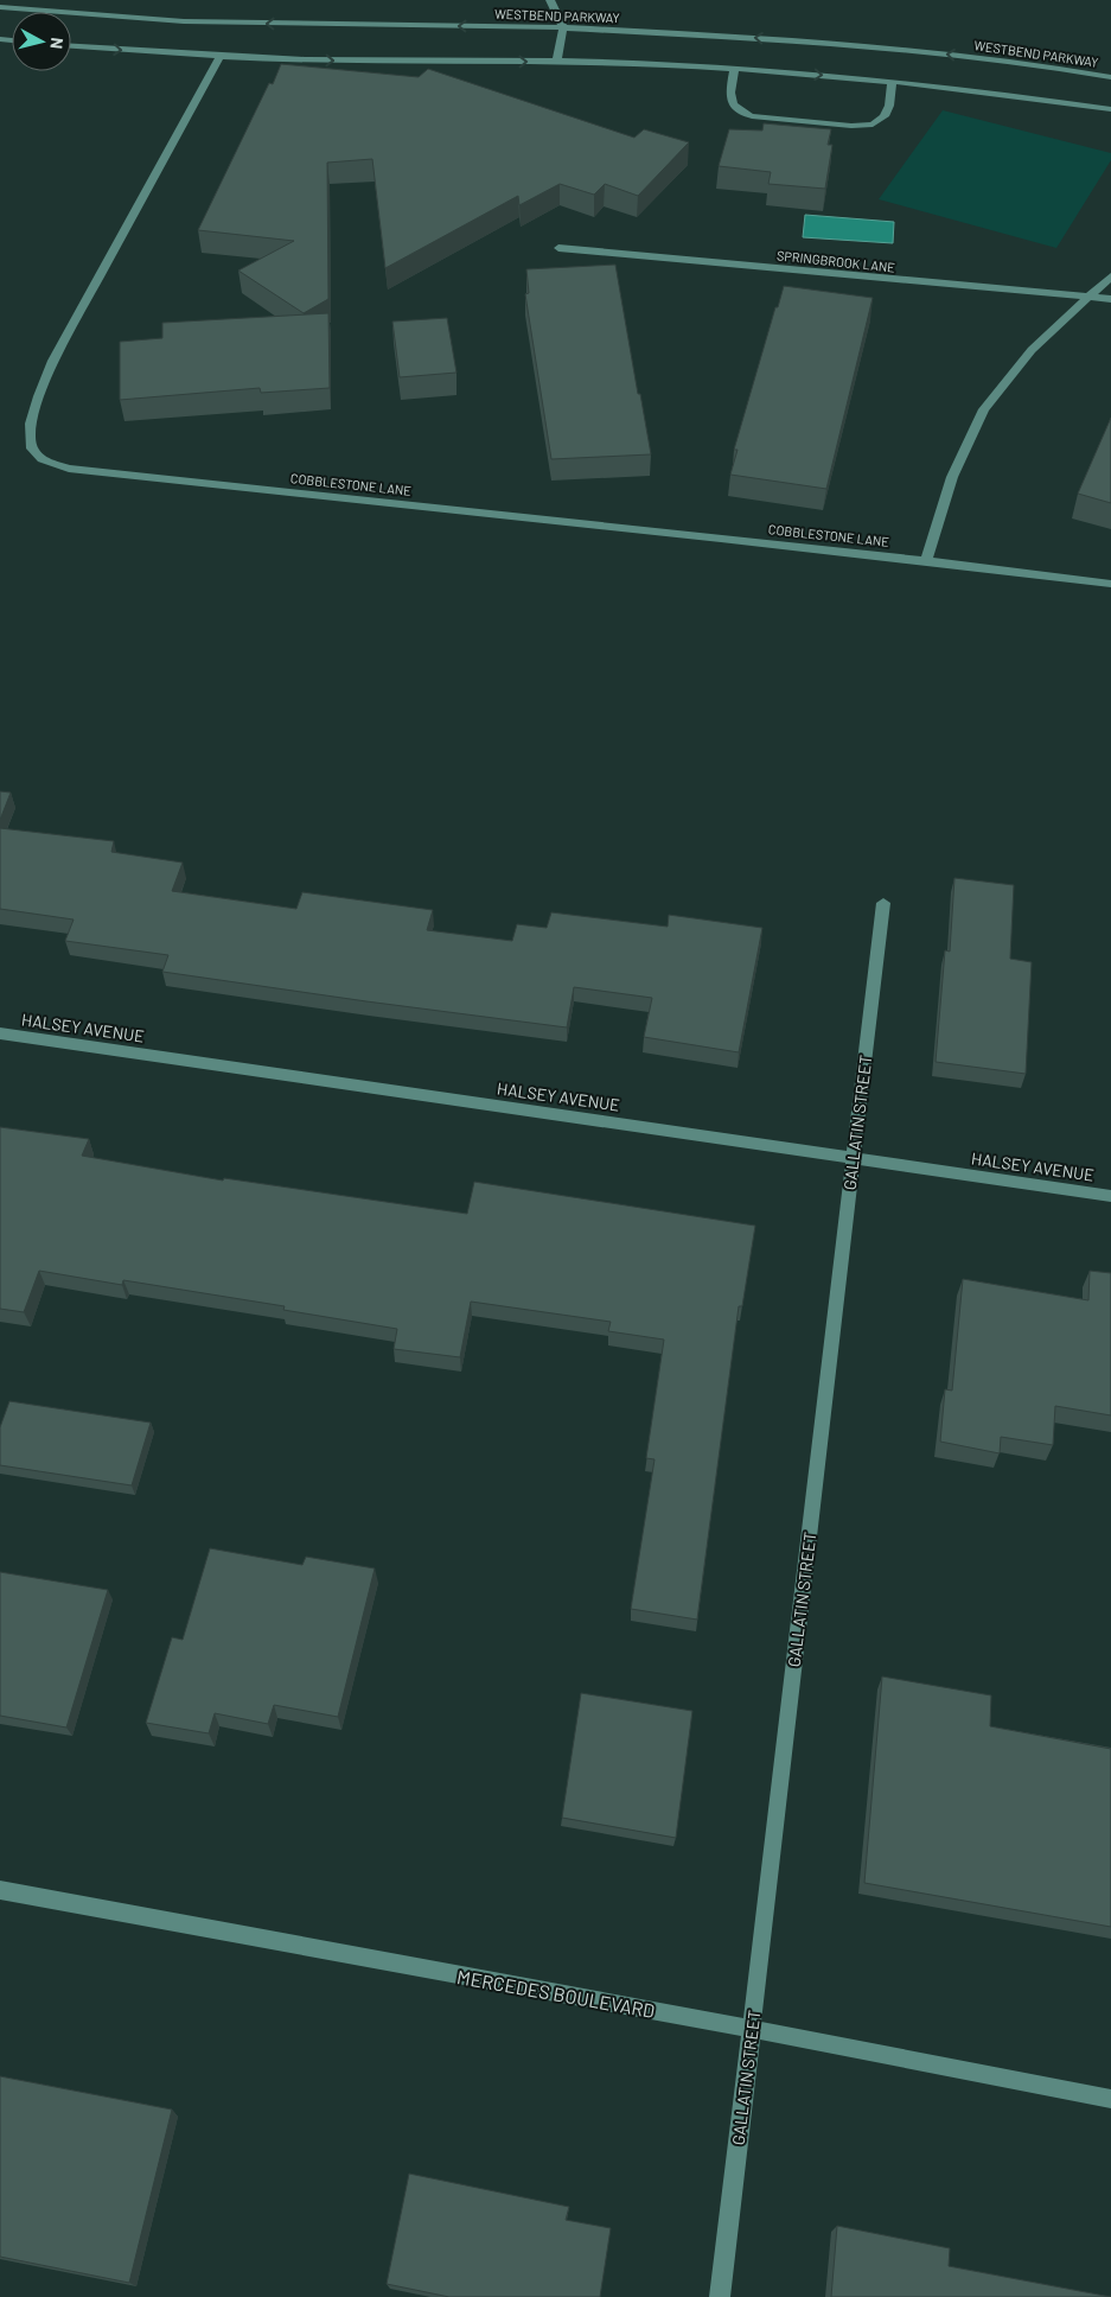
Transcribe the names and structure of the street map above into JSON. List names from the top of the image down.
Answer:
{
  "streets": {
    "street": [
      "WESTBEND PARKWAY",
      "SPRINGBROOK LANE",
      "COBBLESTONE LANE",
      "HALSEY AVENUE",
      "GALLATIN STREET",
      "MERCEDES BOULEVARD"
    ]
  },
  "crossings": [
    ["HALSEY AVENUE", "GALLATIN STREET"],
    ["GALLATIN STREET", "MERCEDES BOULEVARD"]
  ],
  "north": "right"
}
